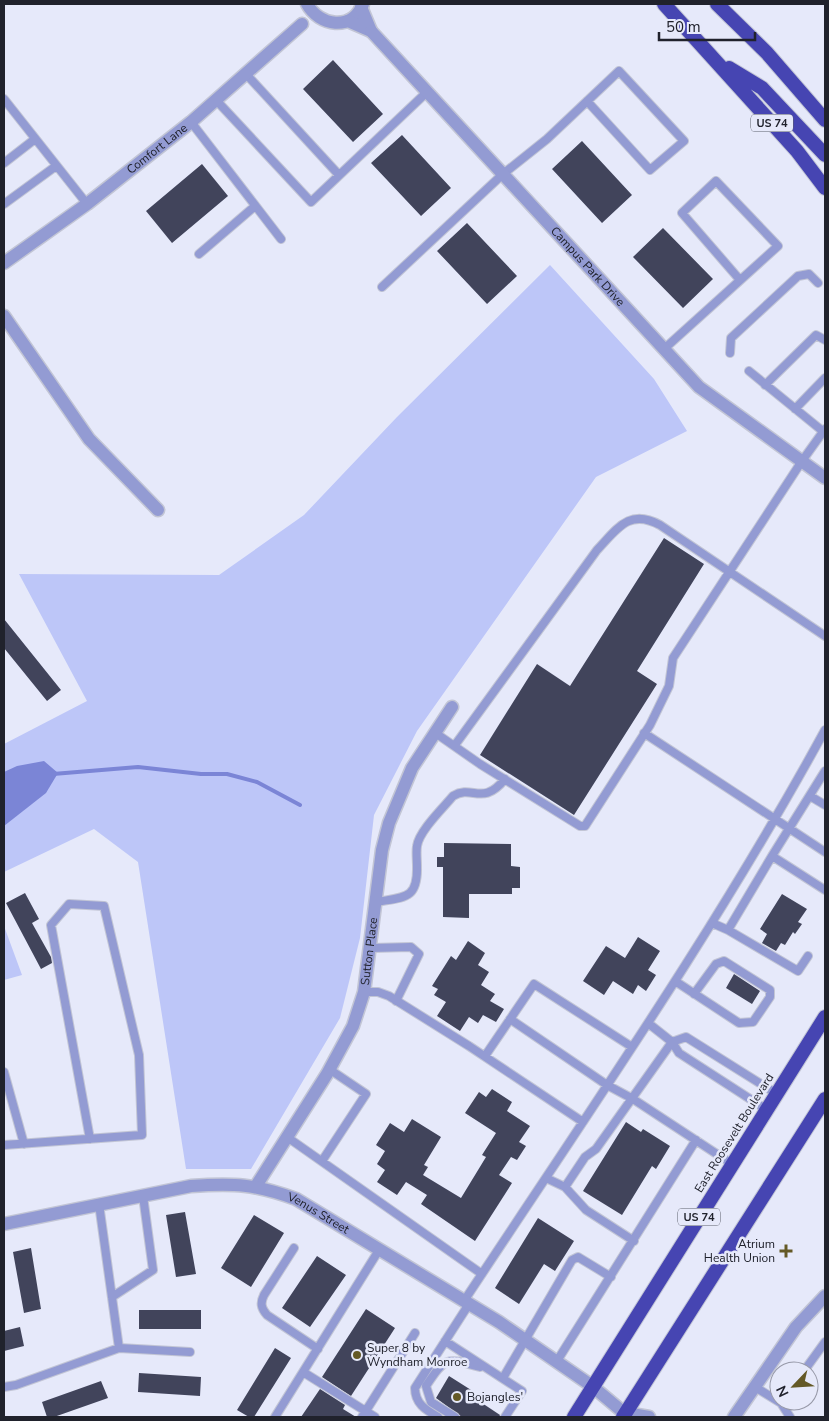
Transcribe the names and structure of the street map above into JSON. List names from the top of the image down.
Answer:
{
  "streets": {
    "highway": ["US 74", "East Roosevelt Boulevard"],
    "street": [
      "Comfort Lane",
      "Campus Park Drive",
      "Sutton Place",
      "Venus Street"
    ]
  },
  "crossings": [
    ["Comfort Lane", "Campus Park Drive"],
    ["Sutton Place", "Venus Street"],
    ["East Roosevelt Boulevard", "Venus Street"]
  ],
  "places": {
    "health": ["Atrium Health Union"],
    "other": ["Super 8 by Wyndham Monroe", "Bojangles'"]
  },
  "scale_bar": "50 m",
  "north": "bottom left"
}
